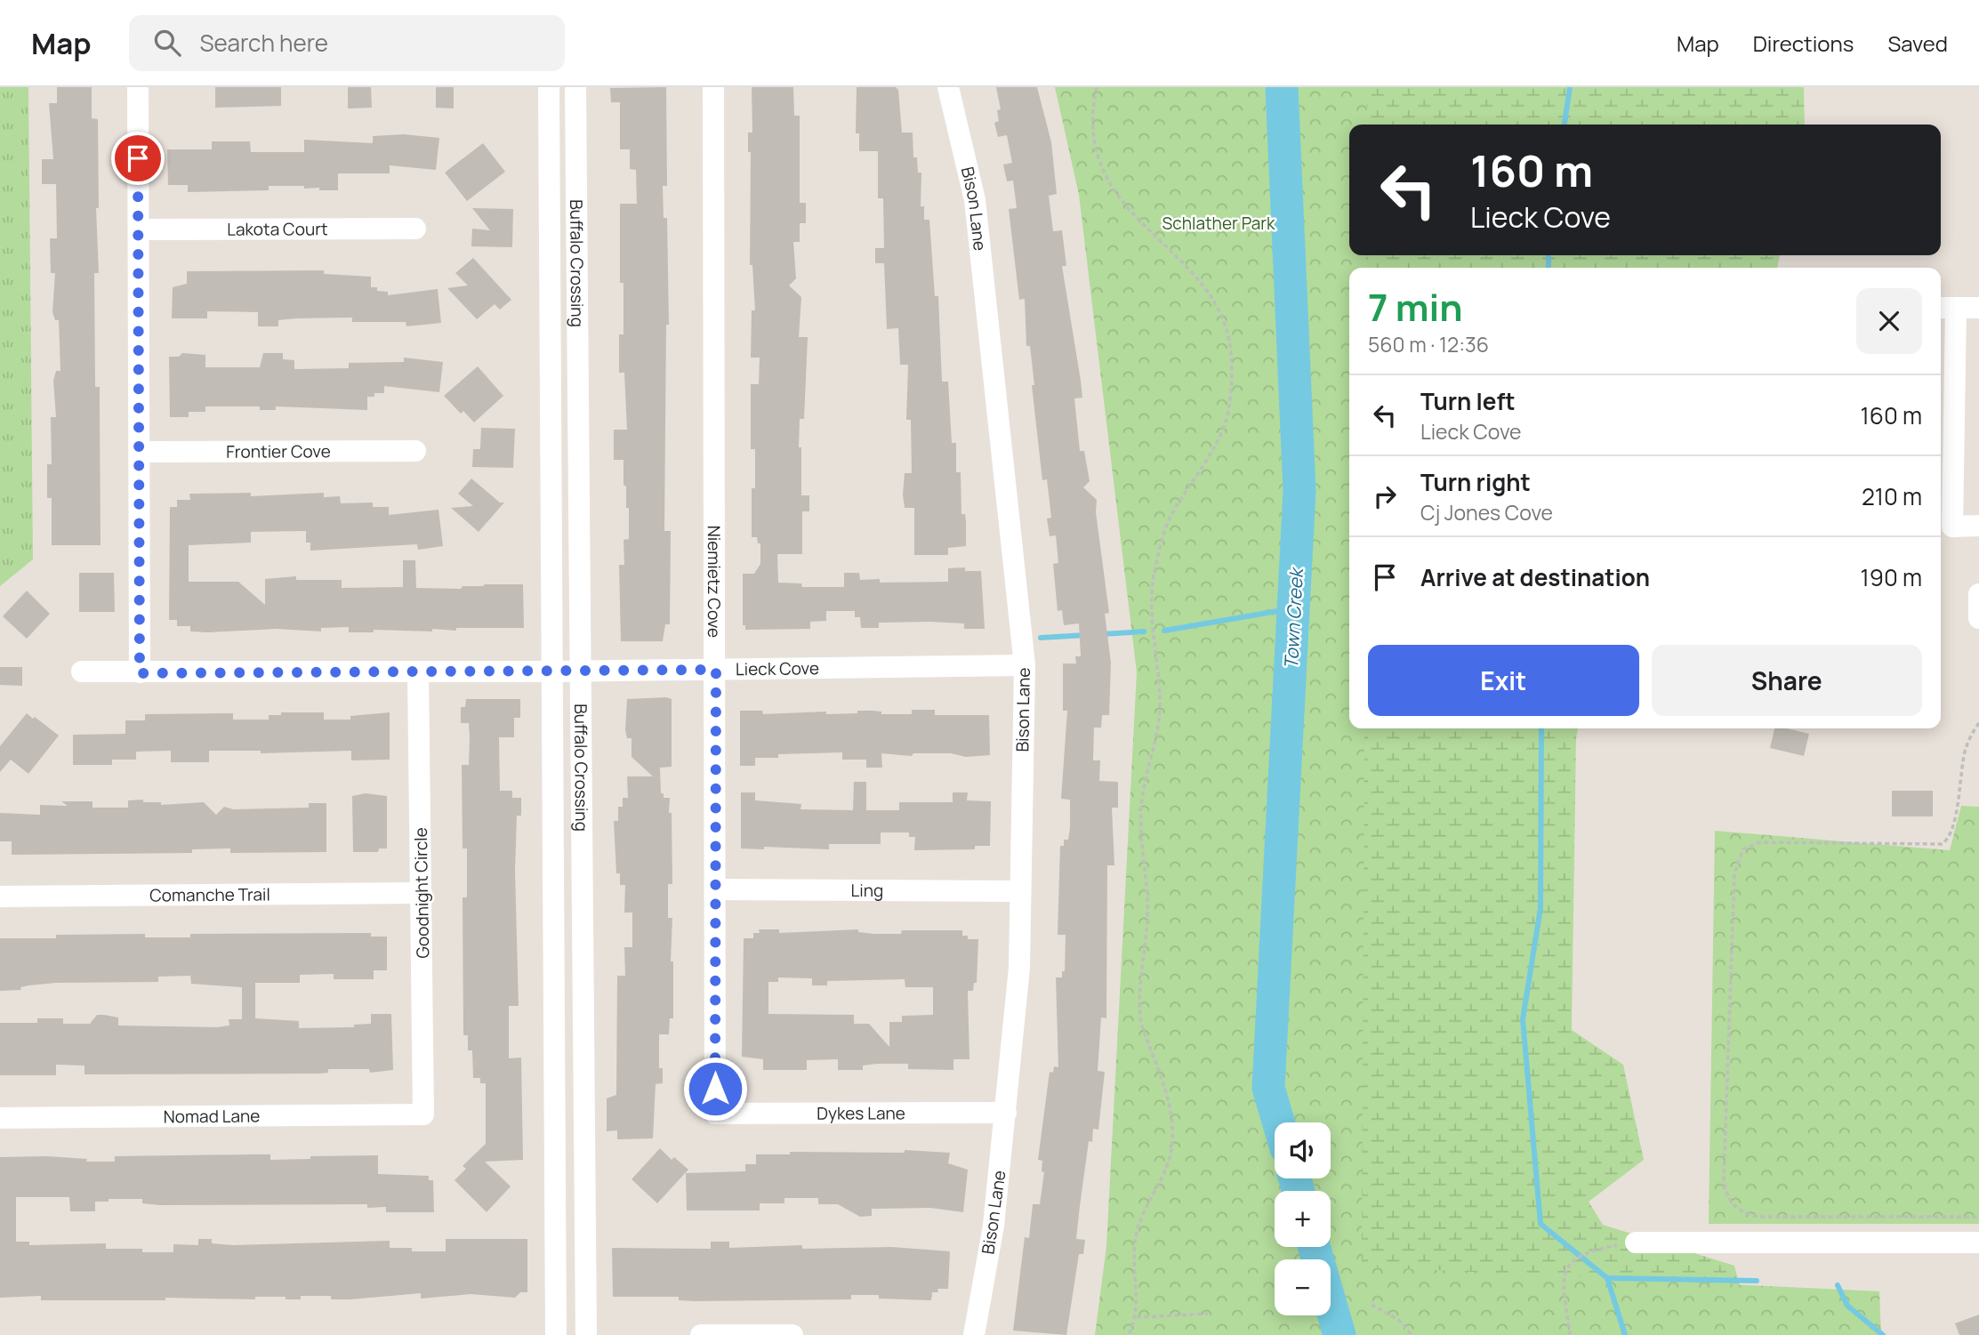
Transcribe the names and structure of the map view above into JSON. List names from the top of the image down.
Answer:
{
  "streets": {
    "street": [
      "Bison Lane",
      "Lakota Court",
      "Buffalo Crossing",
      "Frontier Cove",
      "Niemietz Cove",
      "Lieck Cove",
      "Ling",
      "Goodnight Circle",
      "Comanche Trail",
      "Dykes Lane",
      "Nomad Lane"
    ]
  },
  "crossings": [
    ["Bison Lane", "Lieck Cove"],
    ["Bison Lane", "Ling"],
    ["Bison Lane", "Dykes Lane"],
    ["Buffalo Crossing", "Lieck Cove"],
    ["Niemietz Cove", "Lieck Cove"],
    ["Niemietz Cove", "Ling"],
    ["Niemietz Cove", "Dykes Lane"],
    ["Lieck Cove", "Goodnight Circle"],
    ["Goodnight Circle", "Comanche Trail"],
    ["Goodnight Circle", "Nomad Lane"]
  ],
  "water": ["Town Creek"],
  "parks": ["Schlather Park"],
  "page": {
    "header": "Map",
    "search": "Search here",
    "nav": ["Map", "Directions", "Saved"],
    "turn": ["160 m", "Lieck Cove"],
    "heading": ["7 min", "560 m · 12:36"],
    "list": [
      {
        "name": "Turn left",
        "note": "Lieck Cove",
        "value": "160 m"
      },
      {
        "name": "Turn right",
        "note": "Cj Jones Cove",
        "value": "210 m"
      },
      {
        "name": "Arrive at destination",
        "value": "190 m"
      }
    ],
    "buttons": ["Exit", "Share"],
    "map_buttons": ["+", "−"]
  }
}
